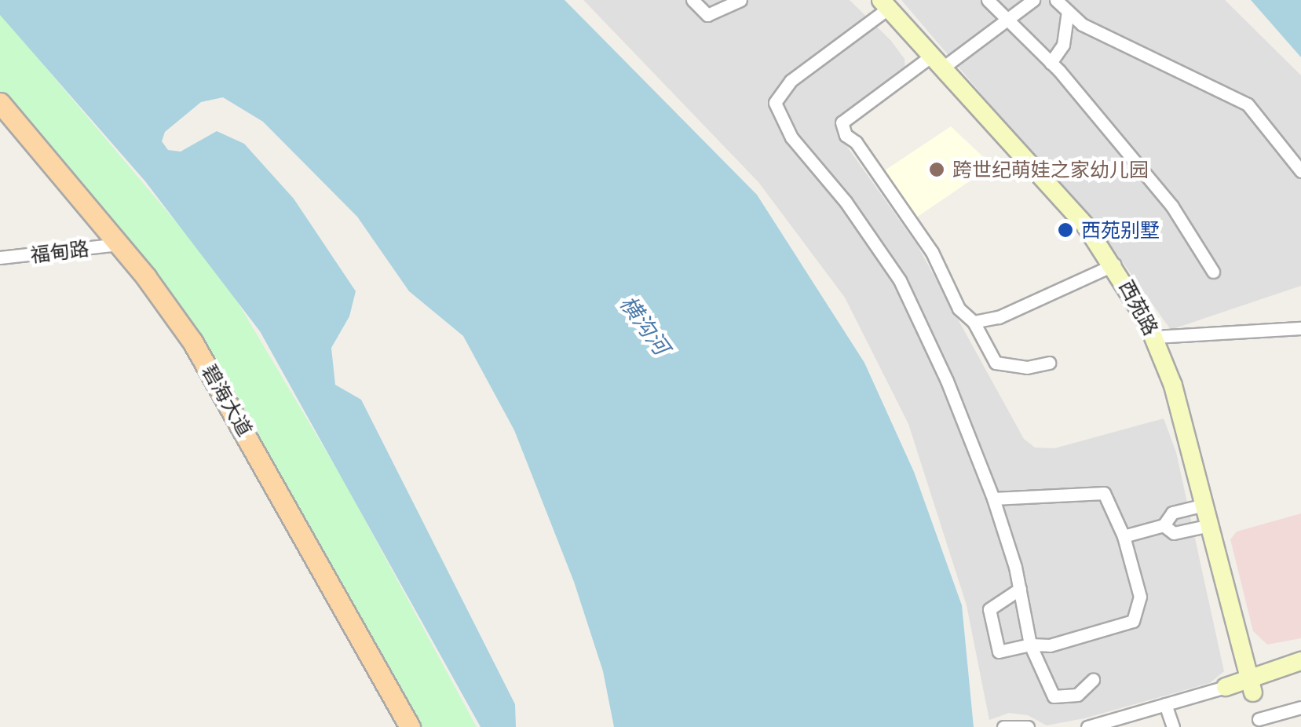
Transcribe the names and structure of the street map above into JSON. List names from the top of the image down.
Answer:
{
  "streets": {
    "main road": ["西苑路", "碧海大道"],
    "street": ["福甸路"]
  },
  "crossings": [
    ["福甸路", "碧海大道"]
  ],
  "water": ["横沟河"],
  "places": ["跨世纪萌娃之家幼儿园", "西苑别墅"]
}
